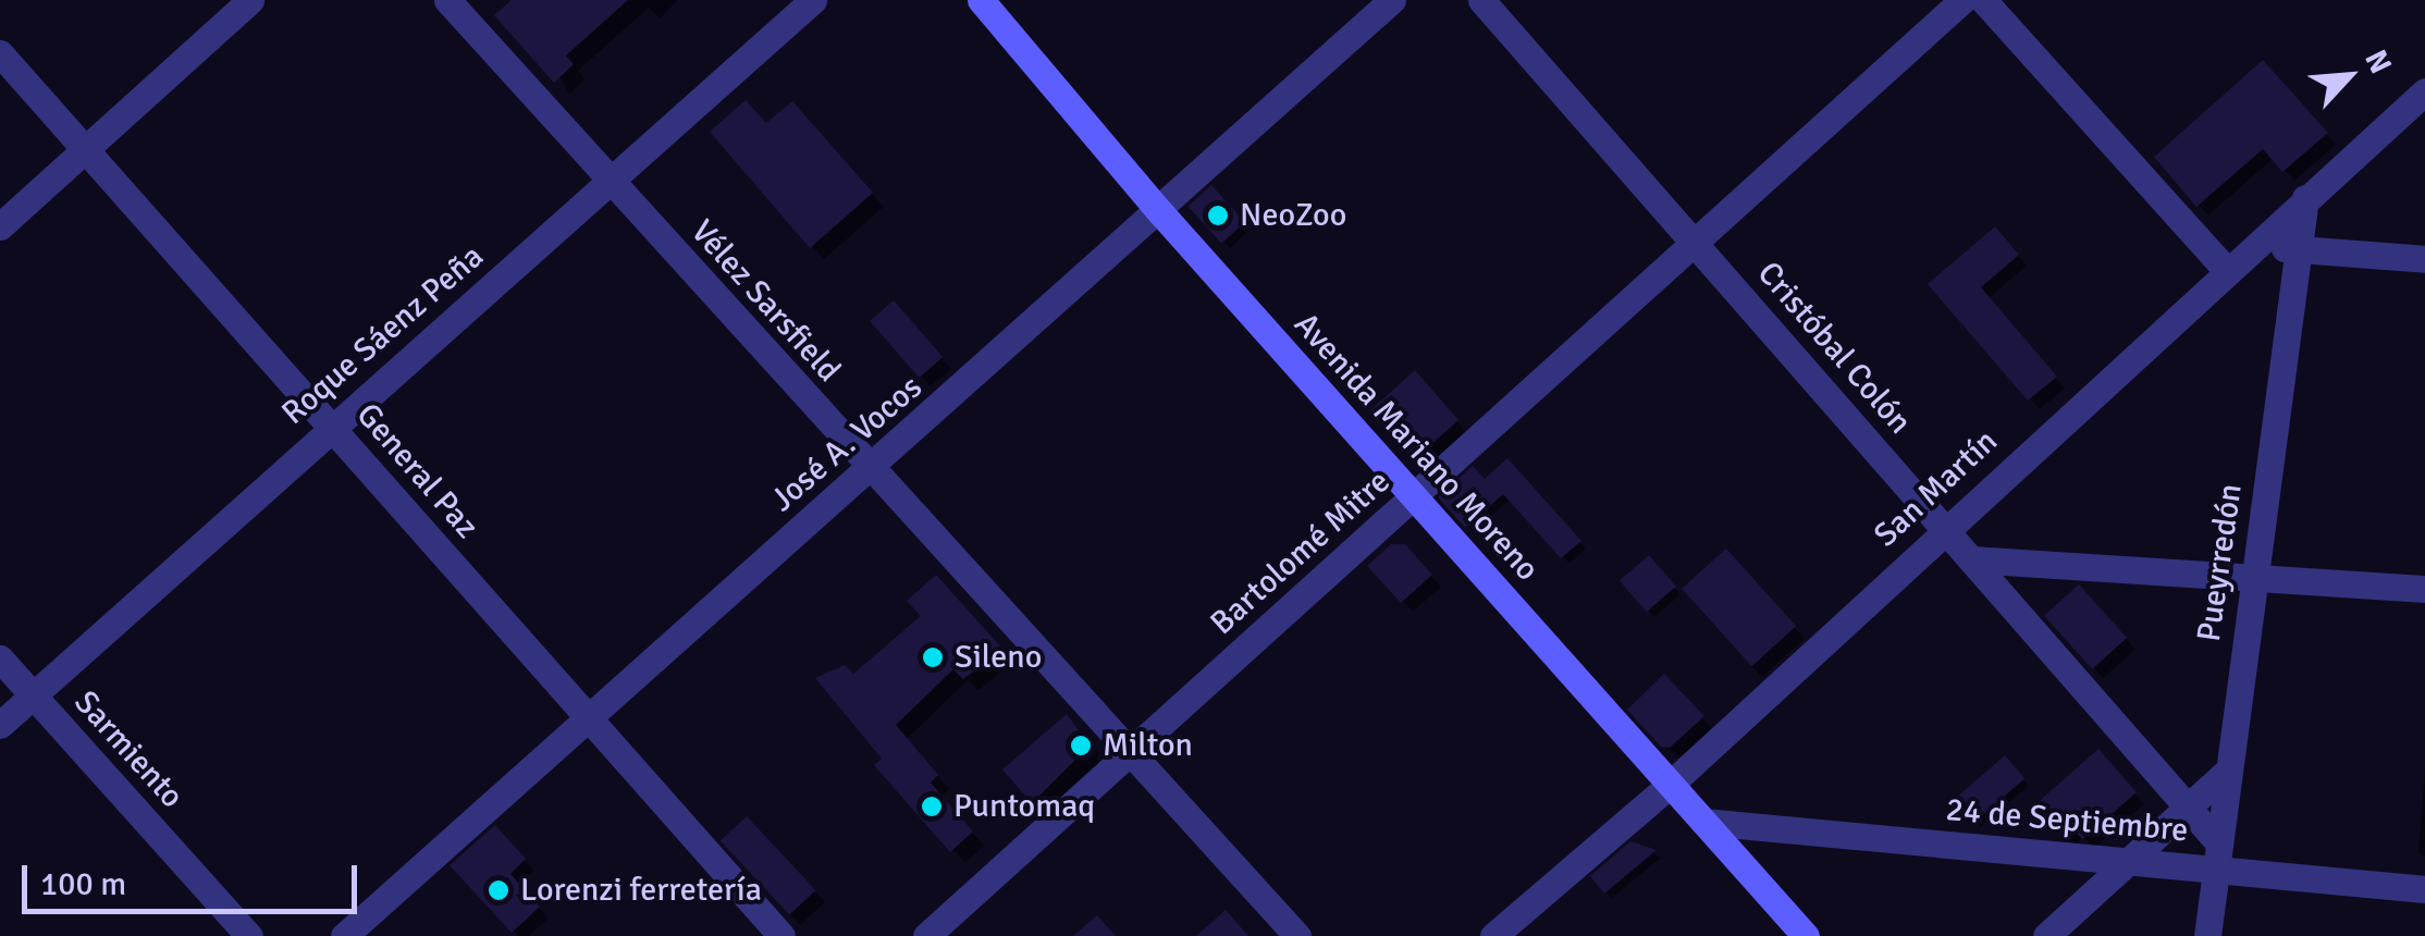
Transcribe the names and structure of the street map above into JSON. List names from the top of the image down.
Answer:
{
  "streets": {
    "main road": ["Avenida Mariano Moreno"],
    "street": [
      "Vélez Sarsfield",
      "Roque Sáenz Peña",
      "Cristóbal Colón",
      "José A. Vocos",
      "General Paz",
      "San Martín",
      "Bartolomé Mitre",
      "Pueyrredón",
      "Sarmiento",
      "24 de Septiembre"
    ]
  },
  "crossings": [
    ["Vélez Sarsfield", "Roque Sáenz Peña"],
    ["Vélez Sarsfield", "José A. Vocos"],
    ["Vélez Sarsfield", "Bartolomé Mitre"],
    ["Roque Sáenz Peña", "General Paz"],
    ["Roque Sáenz Peña", "Sarmiento"],
    ["Cristóbal Colón", "San Martín"],
    ["Cristóbal Colón", "Bartolomé Mitre"],
    ["Cristóbal Colón", "Pueyrredón"],
    ["Cristóbal Colón", "24 de Septiembre"],
    ["José A. Vocos", "Avenida Mariano Moreno"],
    ["José A. Vocos", "General Paz"],
    ["Avenida Mariano Moreno", "San Martín"],
    ["Avenida Mariano Moreno", "Bartolomé Mitre"],
    ["Avenida Mariano Moreno", "24 de Septiembre"],
    ["San Martín", "Pueyrredón"],
    ["Pueyrredón", "24 de Septiembre"]
  ],
  "places": [
    "NeoZoo",
    "Sileno",
    "Milton",
    "Puntomaq",
    "Lorenzi ferretería"
  ],
  "scale_bar": "100 m",
  "north": "top right"
}
